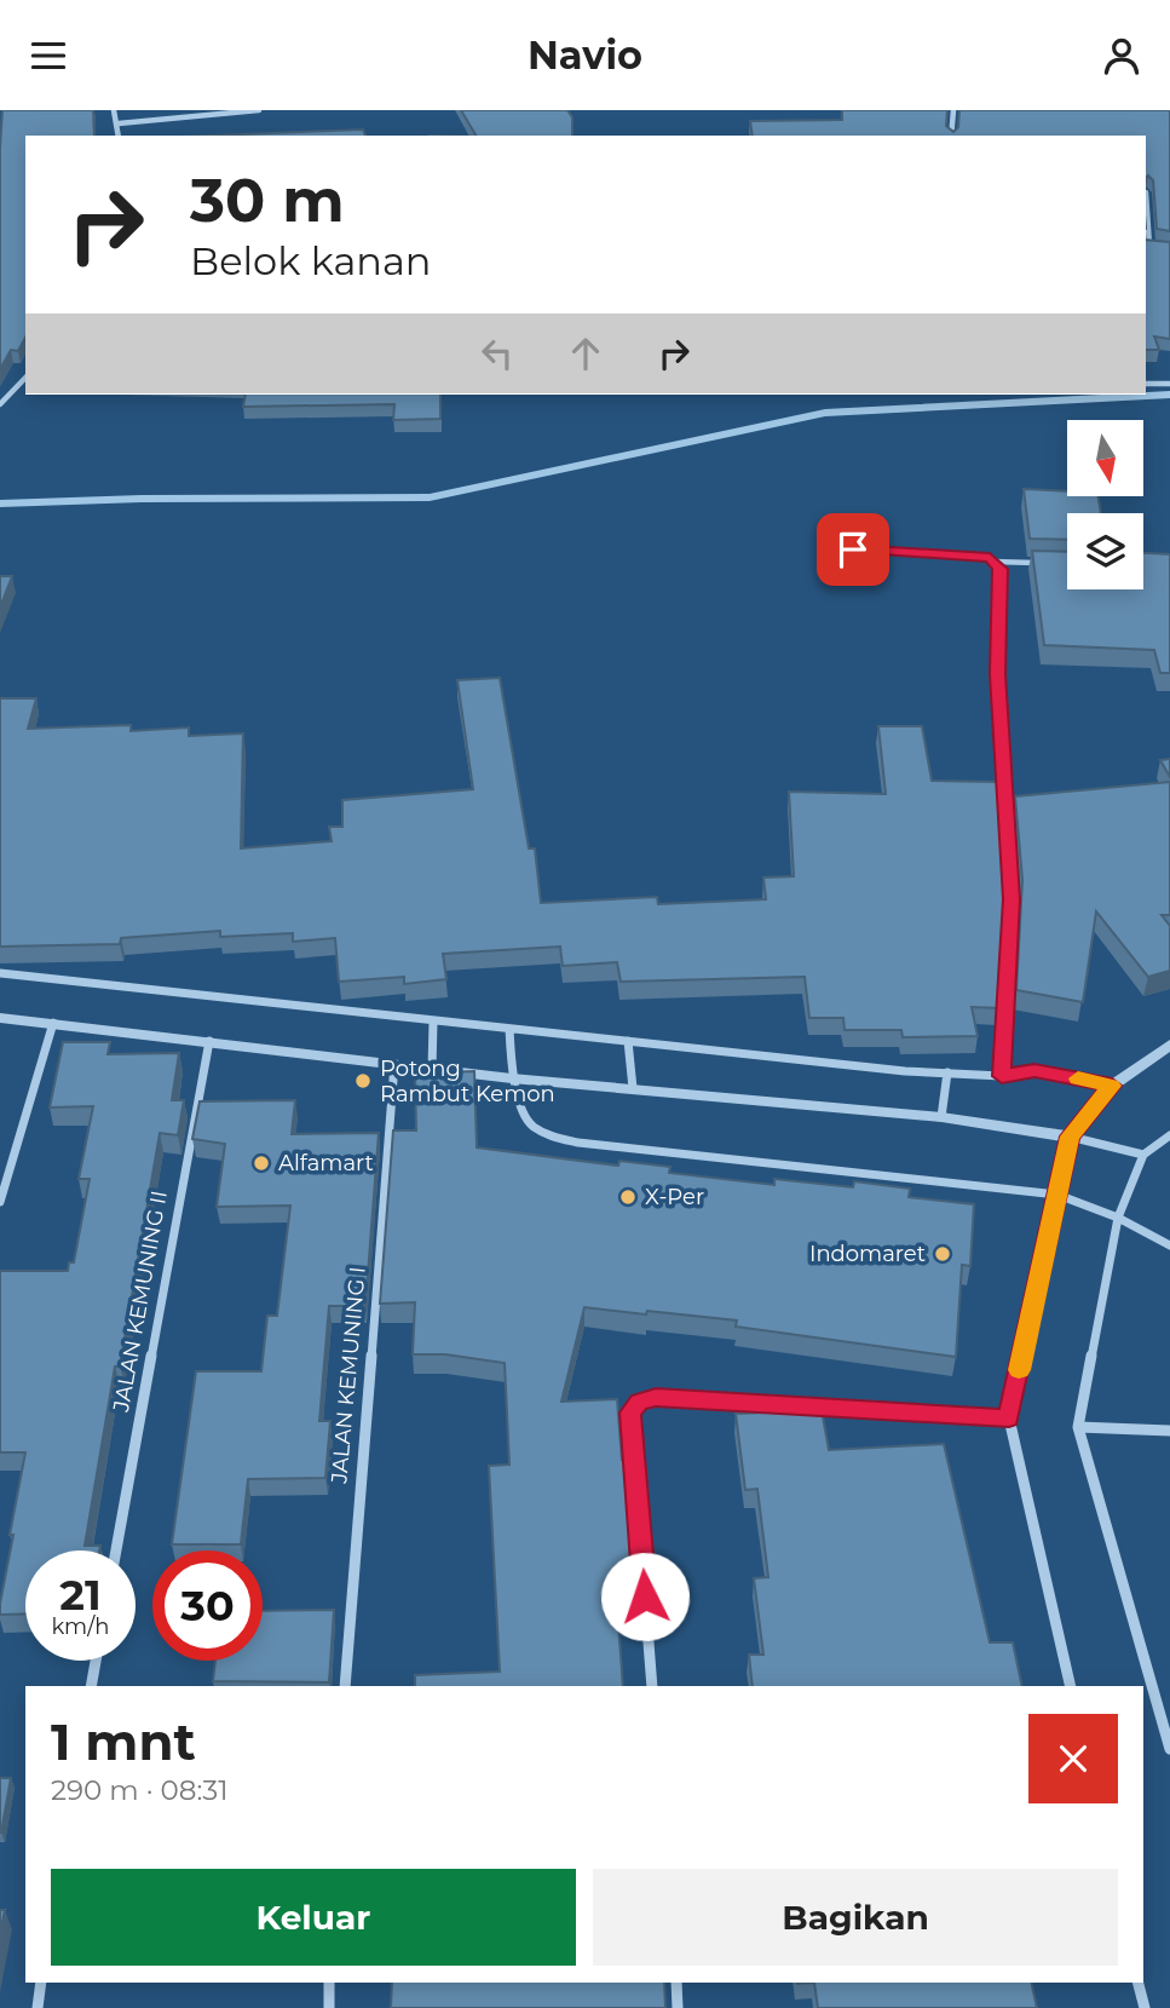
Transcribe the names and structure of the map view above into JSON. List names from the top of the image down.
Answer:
{
  "streets": {
    "street": ["JALAN KEMUNING II", "JALAN KEMUNING I"]
  },
  "places": [
    "Potong Rambut Kemon",
    "Alfamart",
    "X-Per",
    "Indomaret"
  ],
  "north": "bottom",
  "page": {
    "header": "Navio",
    "turn": ["30 m", "Belok kanan"],
    "speed": "21 km/h",
    "limit": "30",
    "heading": ["1 mnt", "290 m · 08:31"],
    "buttons": ["Keluar", "Bagikan"]
  }
}
